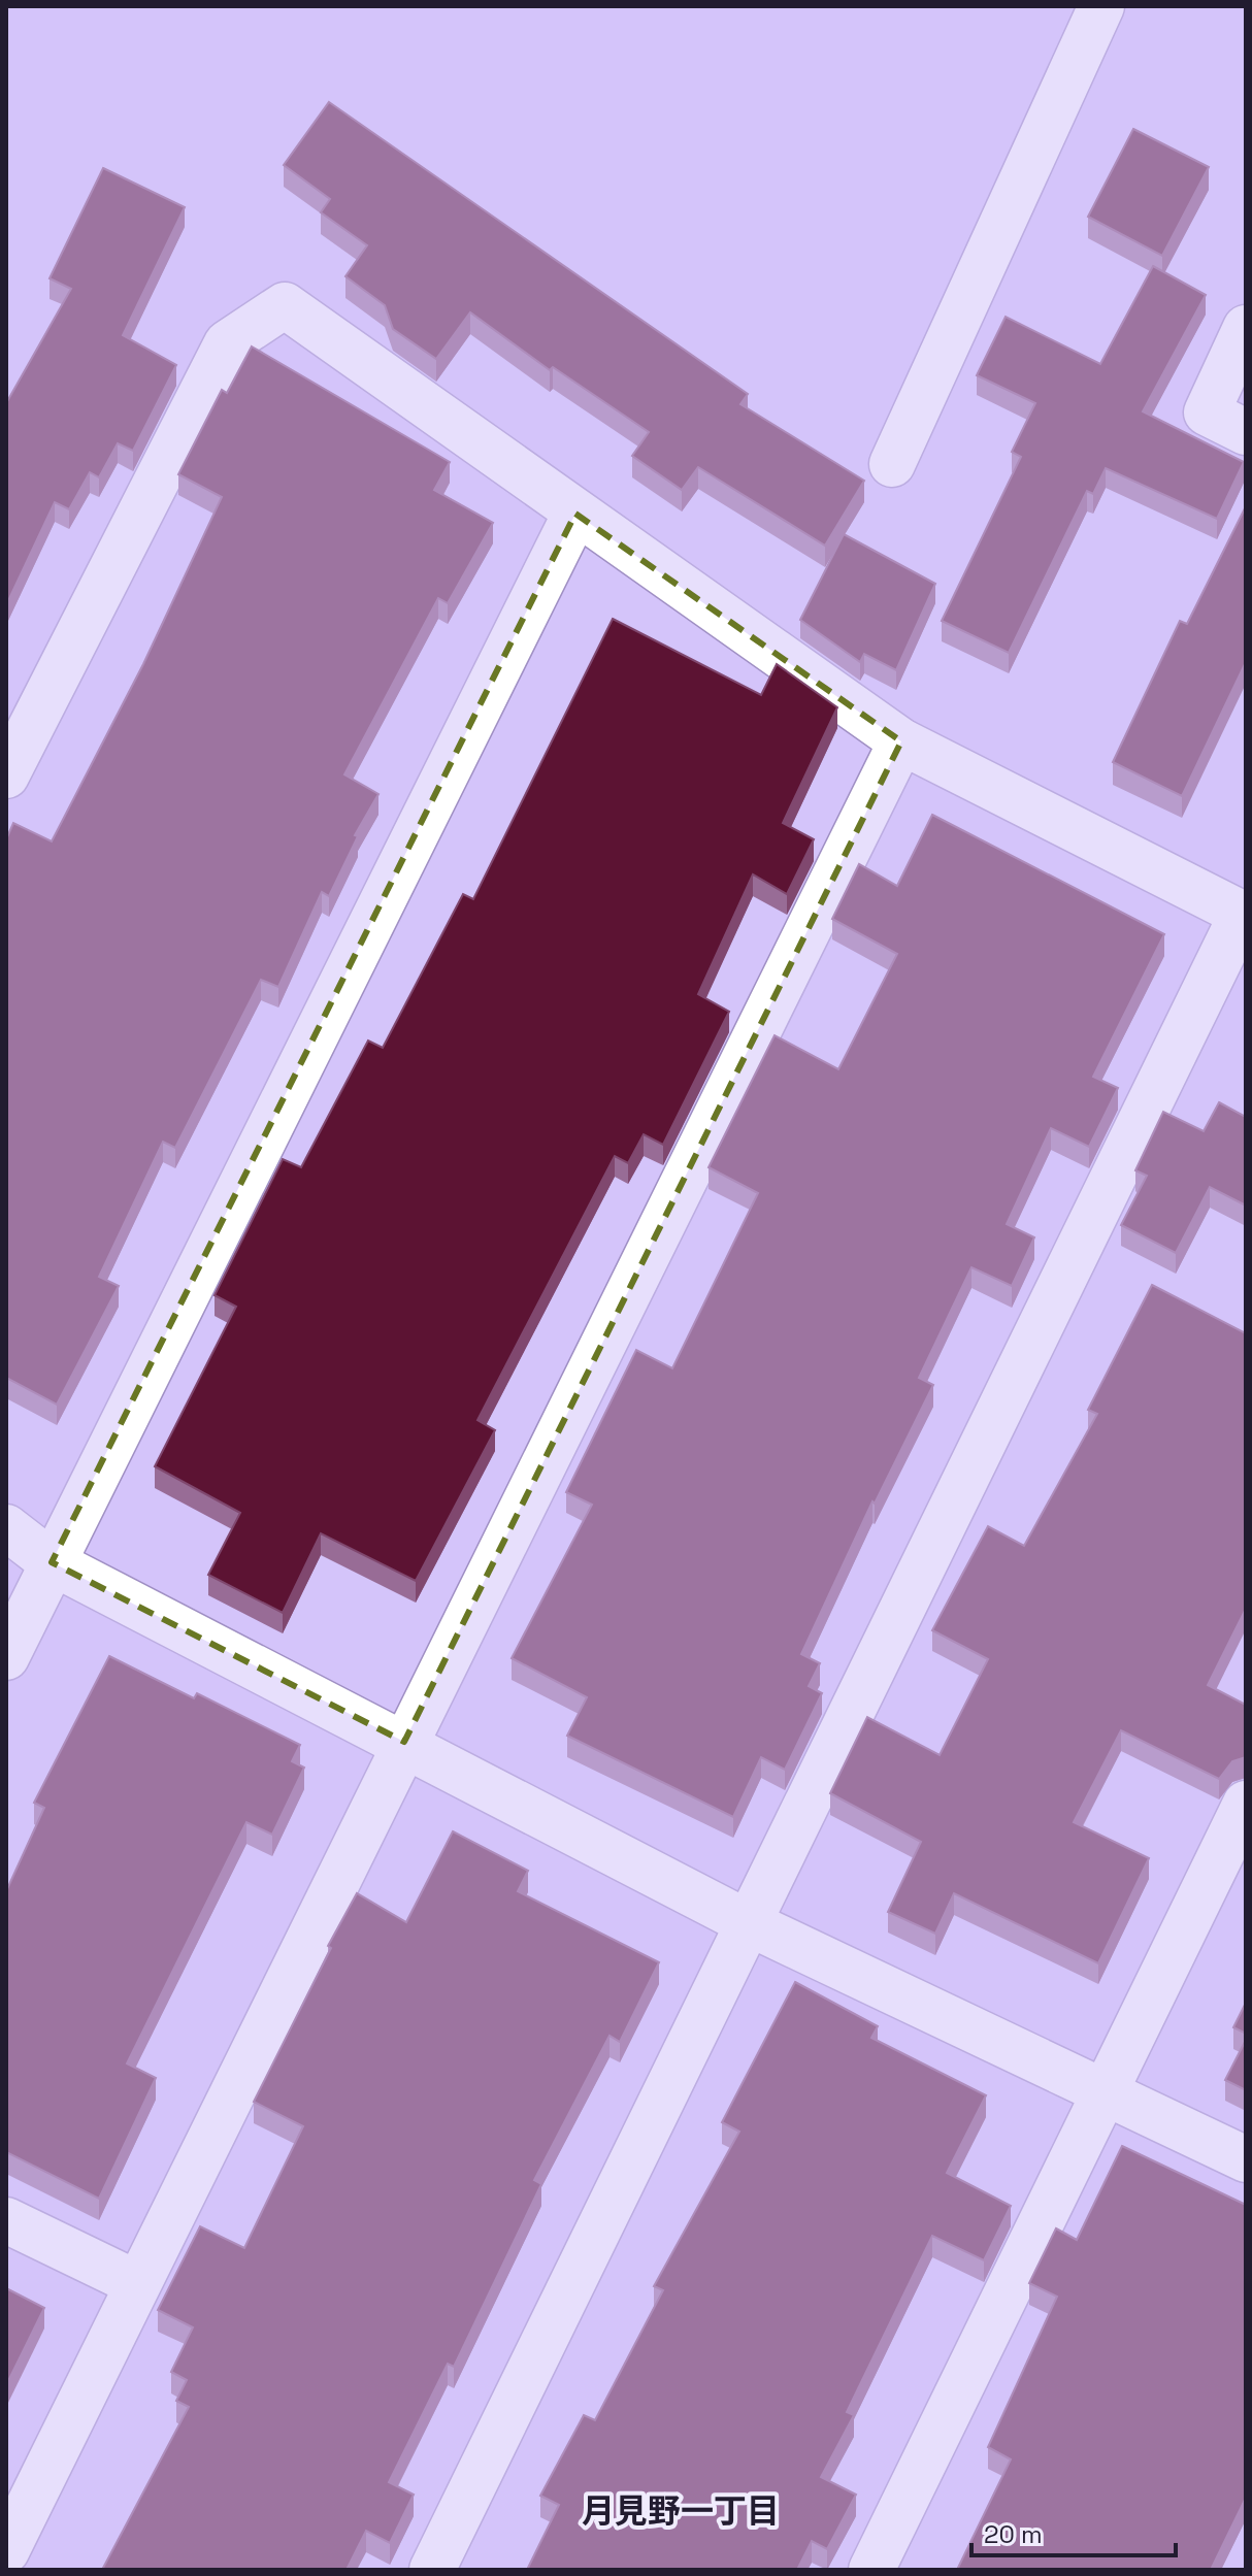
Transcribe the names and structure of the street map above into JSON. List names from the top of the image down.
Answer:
{
  "districts": ["月見野一丁目"],
  "scale_bar": "20 m"
}
